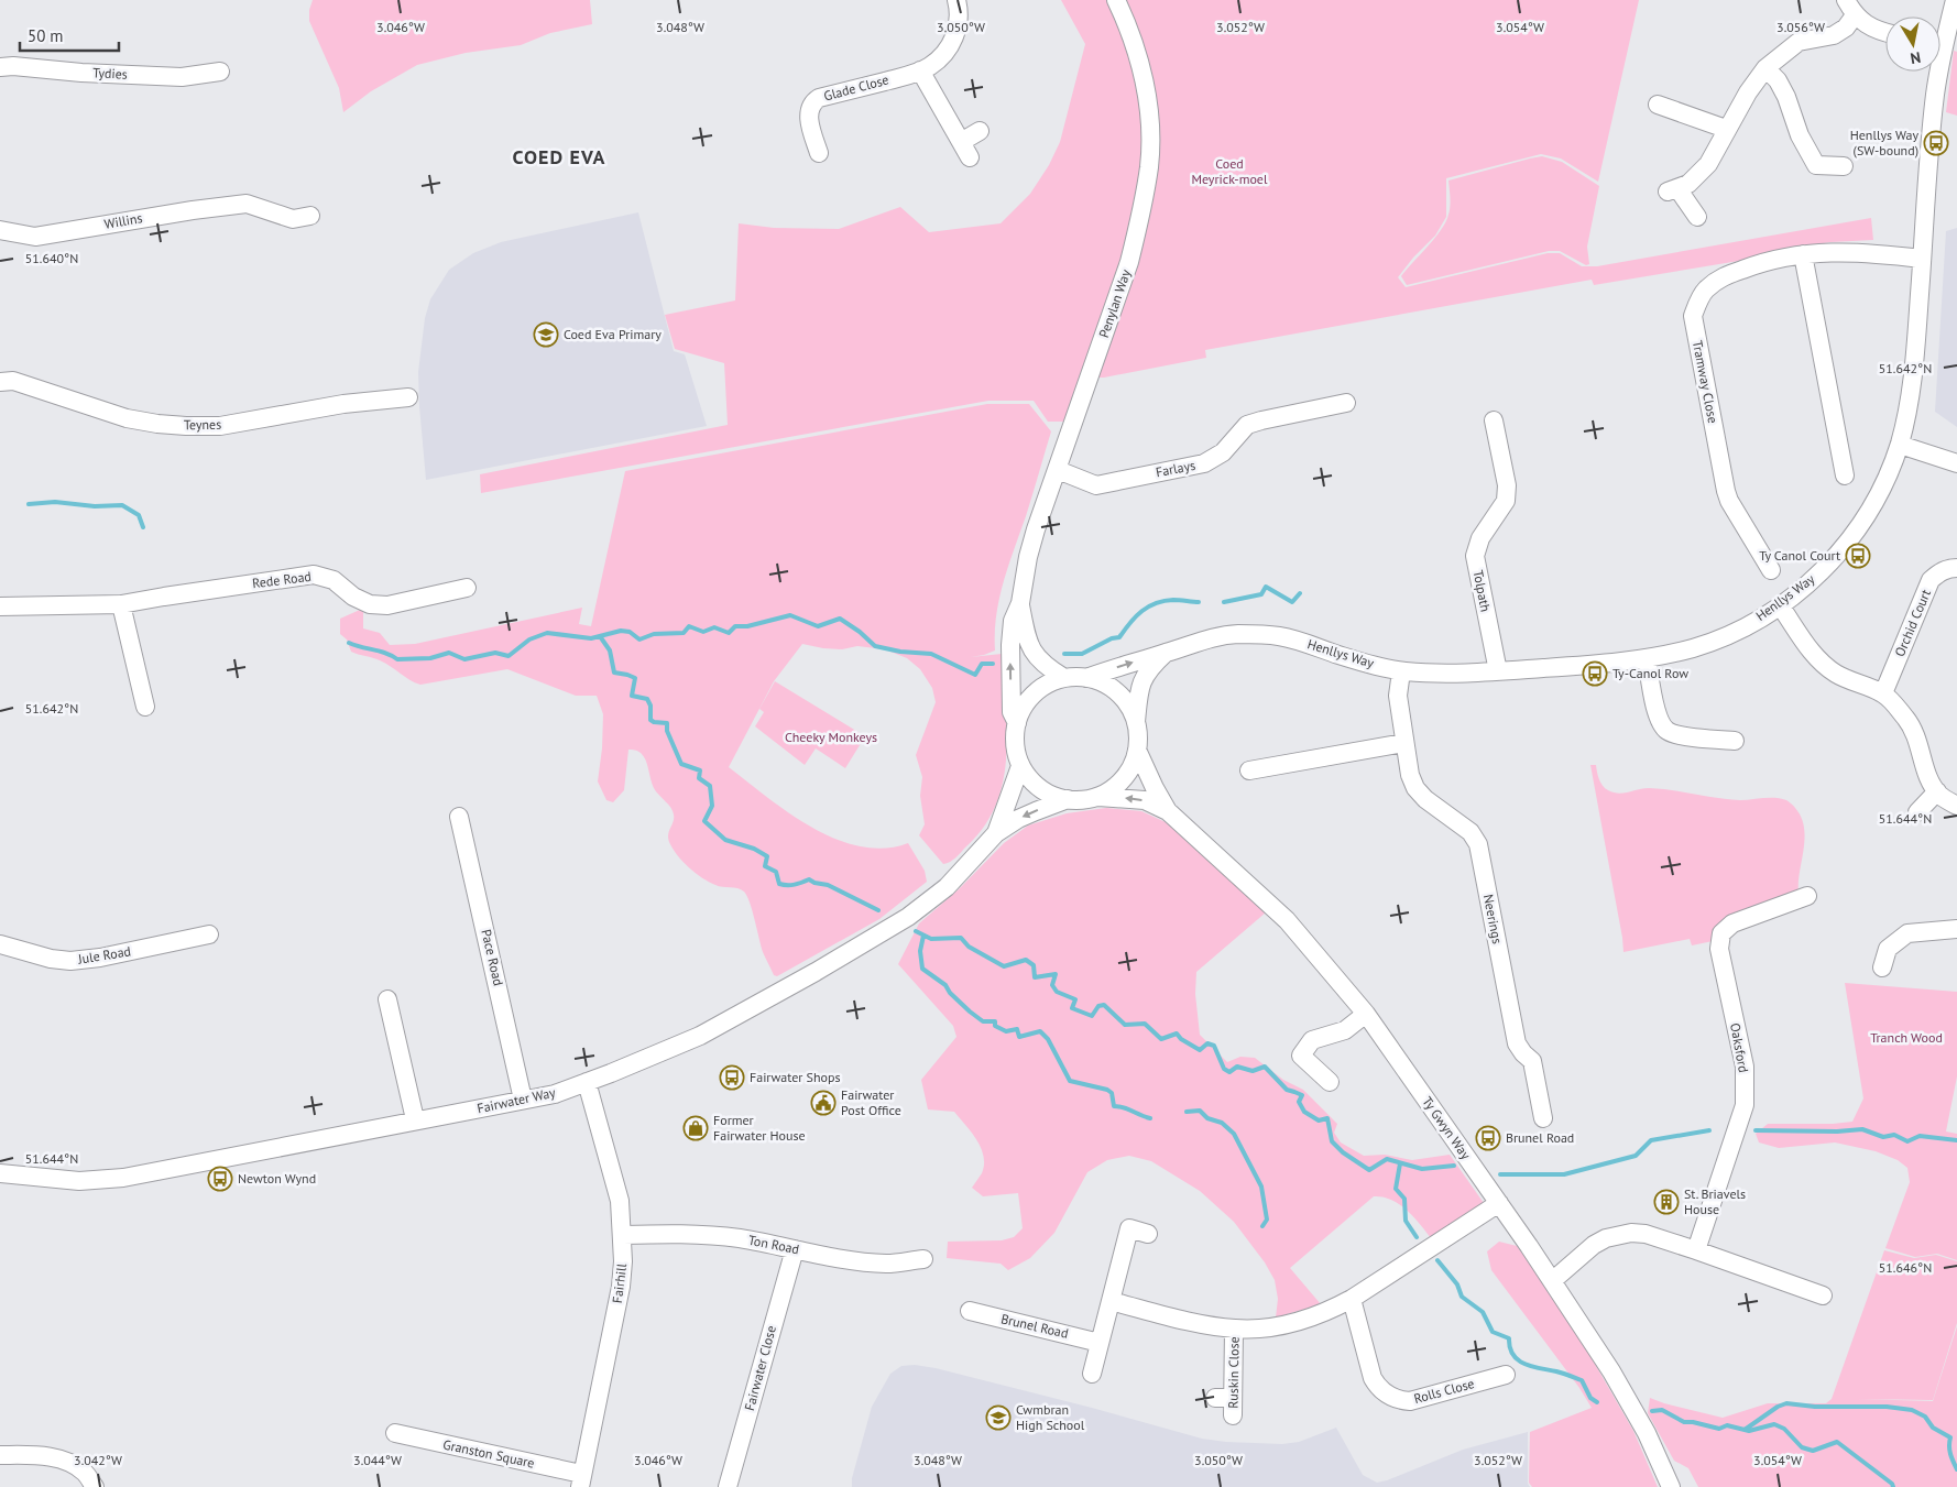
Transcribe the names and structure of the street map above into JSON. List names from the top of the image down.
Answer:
{
  "streets": {
    "street": [
      "Tydies",
      "Glade Close",
      "Willins",
      "Penylan Way",
      "Tramway Close",
      "Teynes",
      "Farlays",
      "Rede Road",
      "Tolpath",
      "Henllys Way",
      "Orchid Court",
      "Neerings",
      "Jule Road",
      "Pace Road",
      "Oaksford",
      "Fairwater Way",
      "Ty Gwyn Way",
      "Ton Road",
      "Fairhill",
      "Brunel Road",
      "Fairwater Close",
      "Ruskin Close",
      "Rolls Close",
      "Granston Square"
    ]
  },
  "crossings": [
    ["Penylan Way", "Farlays"],
    ["Penylan Way", "Henllys Way"],
    ["Penylan Way", "Fairwater Way"],
    ["Penylan Way", "Ty Gwyn Way"],
    ["Tramway Close", "Henllys Way"],
    ["Tolpath", "Henllys Way"],
    ["Henllys Way", "Neerings"],
    ["Henllys Way", "Fairwater Way"],
    ["Henllys Way", "Ty Gwyn Way"],
    ["Pace Road", "Fairwater Way"],
    ["Fairwater Way", "Ty Gwyn Way"],
    ["Fairwater Way", "Fairhill"],
    ["Ton Road", "Fairhill"],
    ["Ton Road", "Fairwater Close"],
    ["Fairhill", "Granston Square"]
  ],
  "districts": ["COED EVA"],
  "parks": ["Coed Meyrick-moel", "Cheeky Monkeys", "Tranch Wood"],
  "places": {
    "bus stop": [
      "Henllys Way (SW-bound)",
      "Ty Canol Court",
      "Ty-Canol Row",
      "Fairwater Shops",
      "Brunel Road",
      "Newton Wynd"
    ],
    "school or university": ["Coed Eva Primary", "Cwmbran High School"],
    "public building": ["Fairwater Post Office"],
    "shop": ["Former Fairwater House"],
    "building": ["St. Briavels House"]
  },
  "scale_bar": "50 m",
  "north": "bottom",
  "coordinates": [
    "3.048°W",
    "3.056°W",
    "3.046°W",
    "3.050°W",
    "3.052°W",
    "3.054°W",
    "51.640°N",
    "51.642°N",
    "51.644°N",
    "51.646°N",
    "3.042°W",
    "3.044°W"
  ]
}
